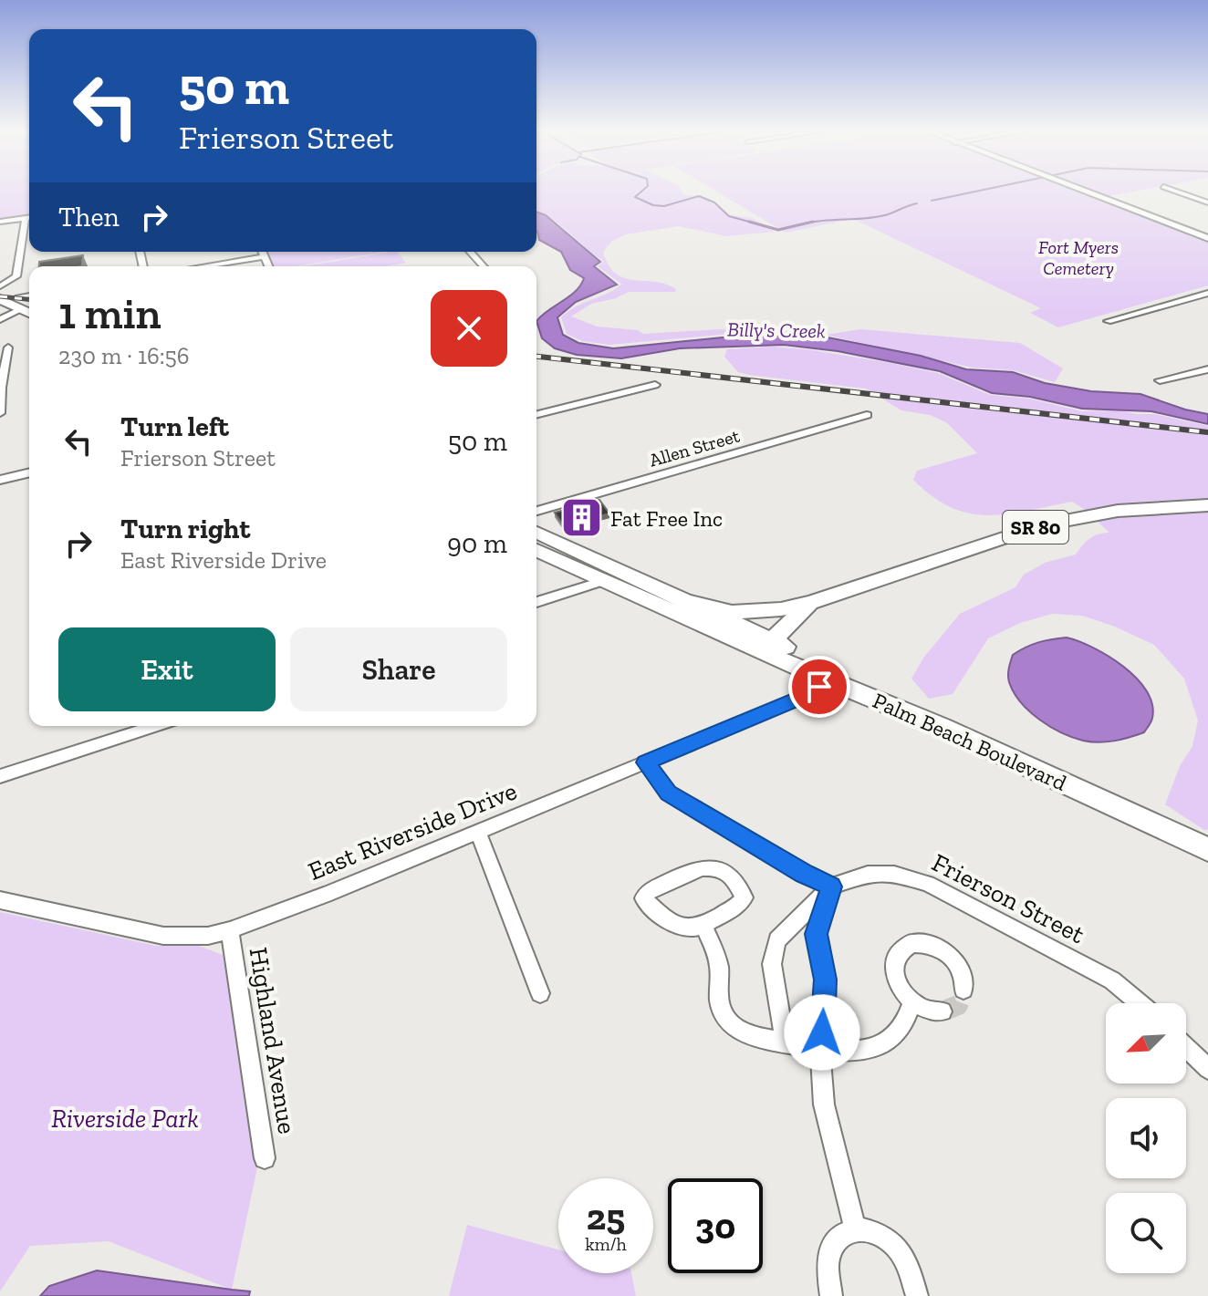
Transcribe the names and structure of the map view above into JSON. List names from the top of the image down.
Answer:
{
  "streets": {
    "main road": ["SR 80", "Palm Beach Boulevard"],
    "street": [
      "Allen Street",
      "East Riverside Drive",
      "Frierson Street",
      "Highland Avenue"
    ]
  },
  "crossings": [
    ["Palm Beach Boulevard", "East Riverside Drive"],
    ["East Riverside Drive", "Highland Avenue"]
  ],
  "water": ["Billy's Creek"],
  "parks": ["Fort Myers Cemetery", "Riverside Park"],
  "places": {
    "building": ["Fat Free Inc"]
  },
  "north": "bottom left",
  "page": {
    "turn": ["50 m", "Frierson Street"],
    "then": "Then",
    "heading": ["1 min", "230 m · 16:56"],
    "list": [
      {
        "name": "Turn left",
        "note": "Frierson Street",
        "value": "50 m"
      },
      {
        "name": "Turn right",
        "note": "East Riverside Drive",
        "value": "90 m"
      }
    ],
    "buttons": ["Exit", "Share"],
    "speed": "25 km/h",
    "limit": "30"
  }
}
